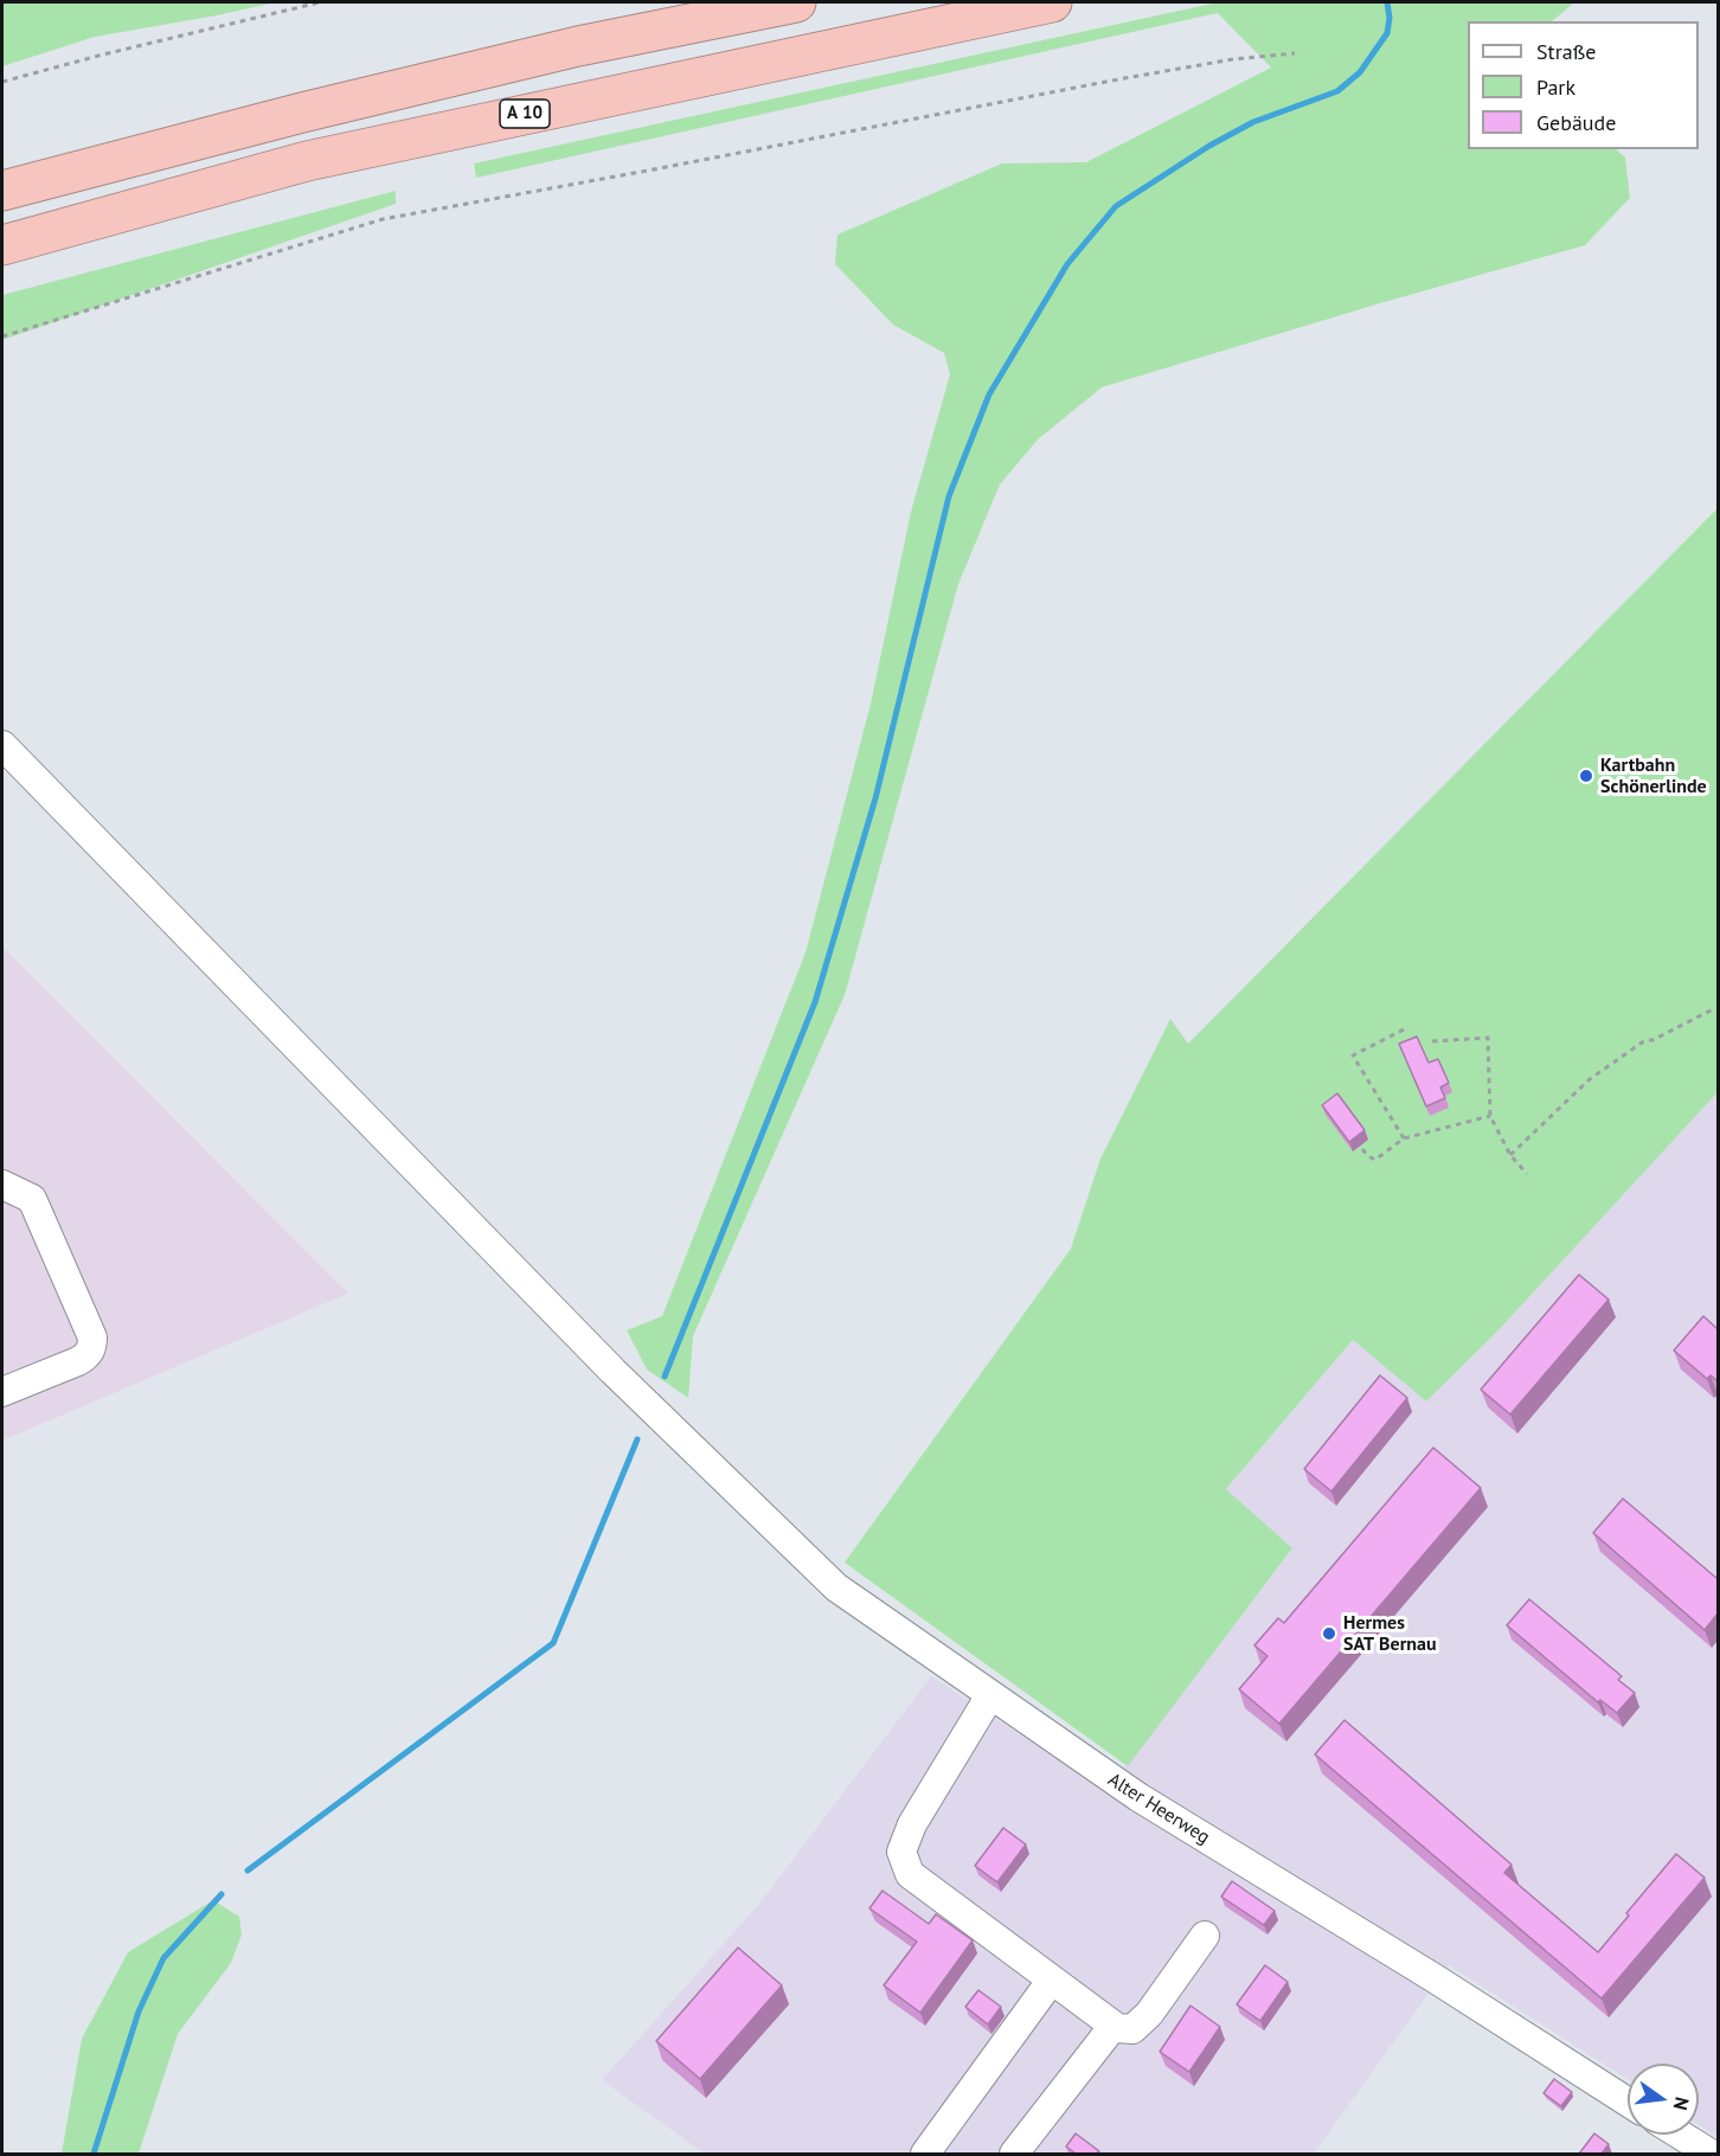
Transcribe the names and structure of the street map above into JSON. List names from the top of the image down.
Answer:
{
  "streets": {
    "highway": ["A 10"],
    "street": ["Alter Heerweg"]
  },
  "places": ["Kartbahn Schönerlinde", "Hermes SAT Bernau"],
  "legend": ["Straße", "Park", "Gebäude"],
  "north": "right"
}
